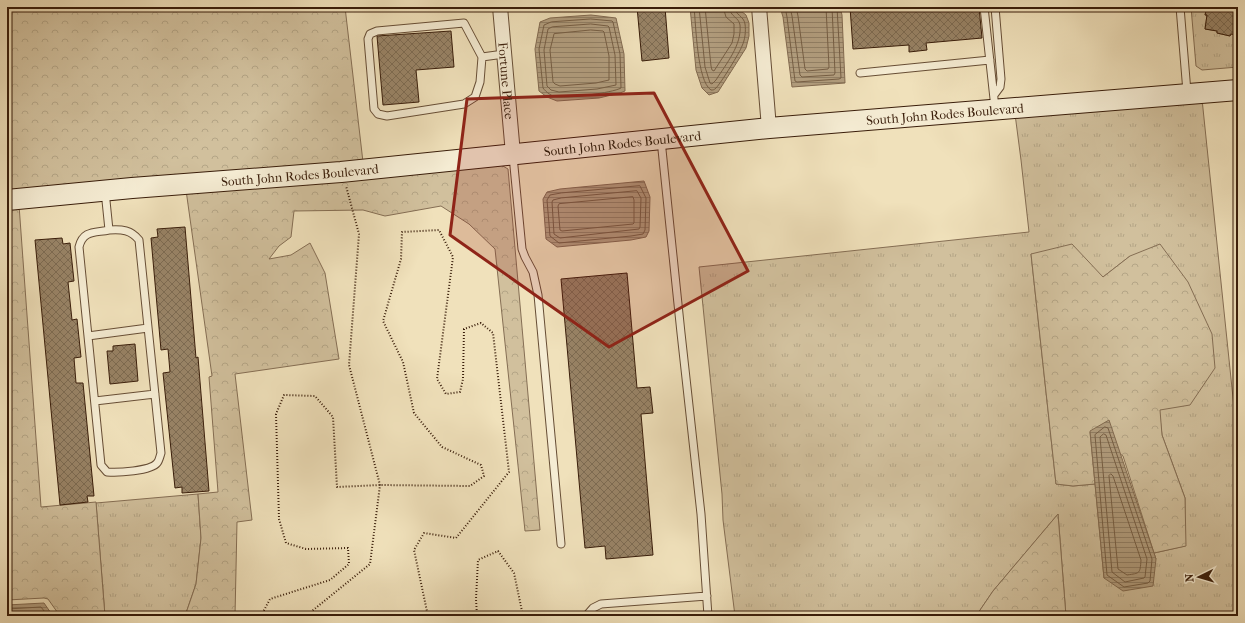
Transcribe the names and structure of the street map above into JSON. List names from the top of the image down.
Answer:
{
  "streets": {
    "main road": ["South John Rodes Boulevard"],
    "street": ["Fortune Place"]
  },
  "crossings": [
    ["Fortune Place", "South John Rodes Boulevard"]
  ],
  "north": "left"
}
